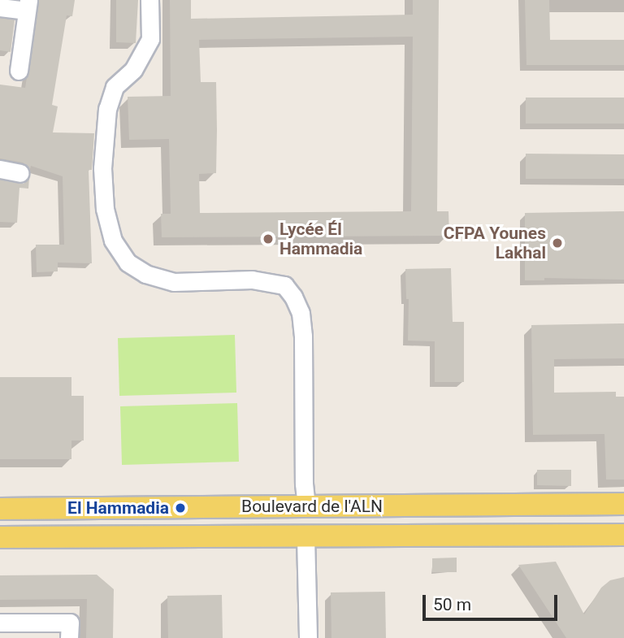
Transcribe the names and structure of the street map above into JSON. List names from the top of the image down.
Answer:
{
  "streets": {
    "main road": ["Boulevard de l'ALN"]
  },
  "places": ["Lycée Él Hammadia", "CFPA Younes Lakhal", "El Hammadia"],
  "scale_bar": "50 m"
}
